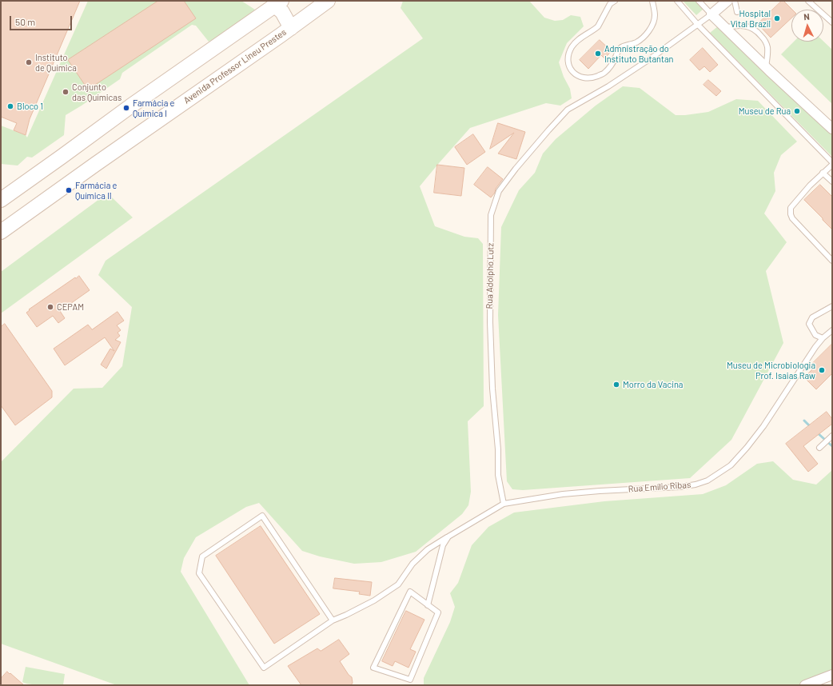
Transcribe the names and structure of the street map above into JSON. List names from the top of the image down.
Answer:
{
  "streets": {
    "main road": ["Avenida Professor Lineu Prestes"],
    "lane": ["Rua Adolpho Lutz", "Rua Emílio Ribas"]
  },
  "crossings": [
    ["Rua Adolpho Lutz", "Rua Emílio Ribas"]
  ],
  "places": [
    "Hospital Vital Brazil",
    "Admnistração do Instituto Butantan",
    "Instituto de Química",
    "Conjunto das Químicas",
    "Bloco 1",
    "Farmácia e Química I",
    "Museu de Rua",
    "Farmácia e Química II",
    "CEPAM",
    "Museu de Microbiologia Prof. Isaias Raw",
    "Morro da Vacina"
  ],
  "scale_bar": "50 m",
  "north": "top"
}
